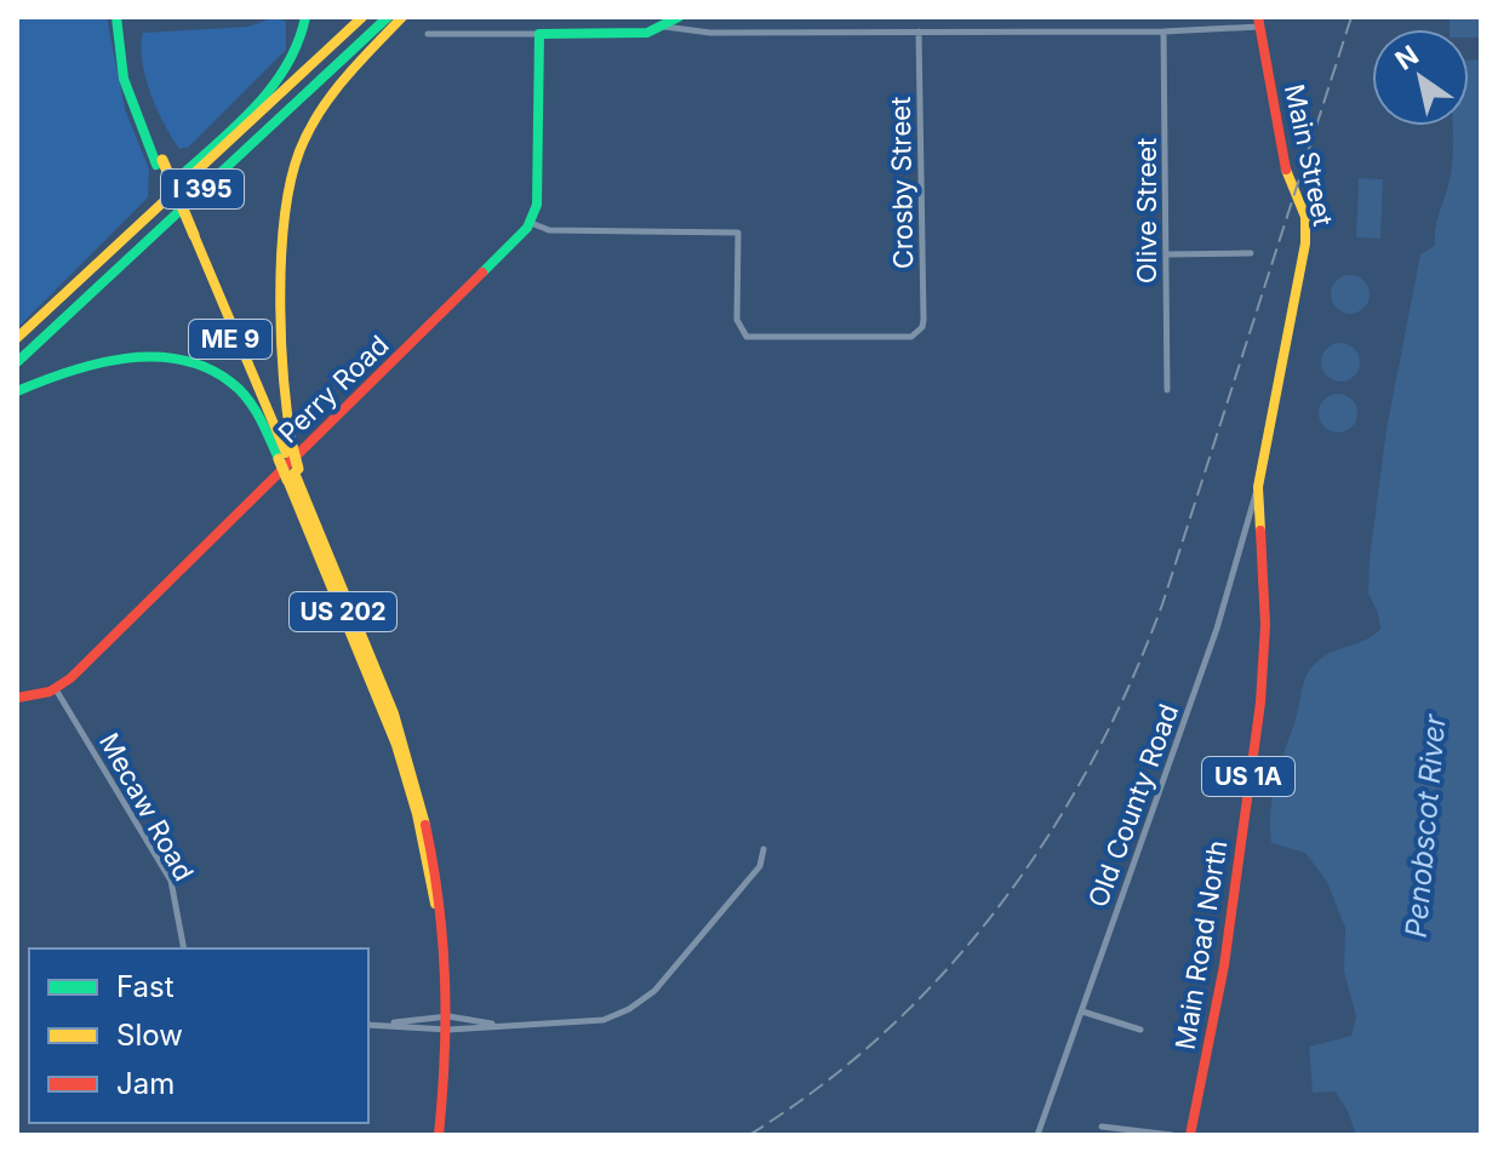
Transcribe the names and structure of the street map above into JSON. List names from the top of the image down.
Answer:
{
  "streets": {
    "main road": [
      "Main Street",
      "I 395",
      "ME 9",
      "Perry Road",
      "US 202",
      "US 1A",
      "Main Road North"
    ],
    "street": [
      "Crosby Street",
      "Olive Street",
      "Old County Road",
      "Mecaw Road"
    ]
  },
  "crossings": [
    ["Main Street", "Main Road North"],
    ["Crosby Street", "Perry Road"],
    ["ME 9", "US 202"],
    ["Perry Road", "Mecaw Road"],
    ["Old County Road", "Main Road North"]
  ],
  "water": ["Penobscot River"],
  "legend": ["Fast", "Slow", "Jam"],
  "north": "top left"
}
